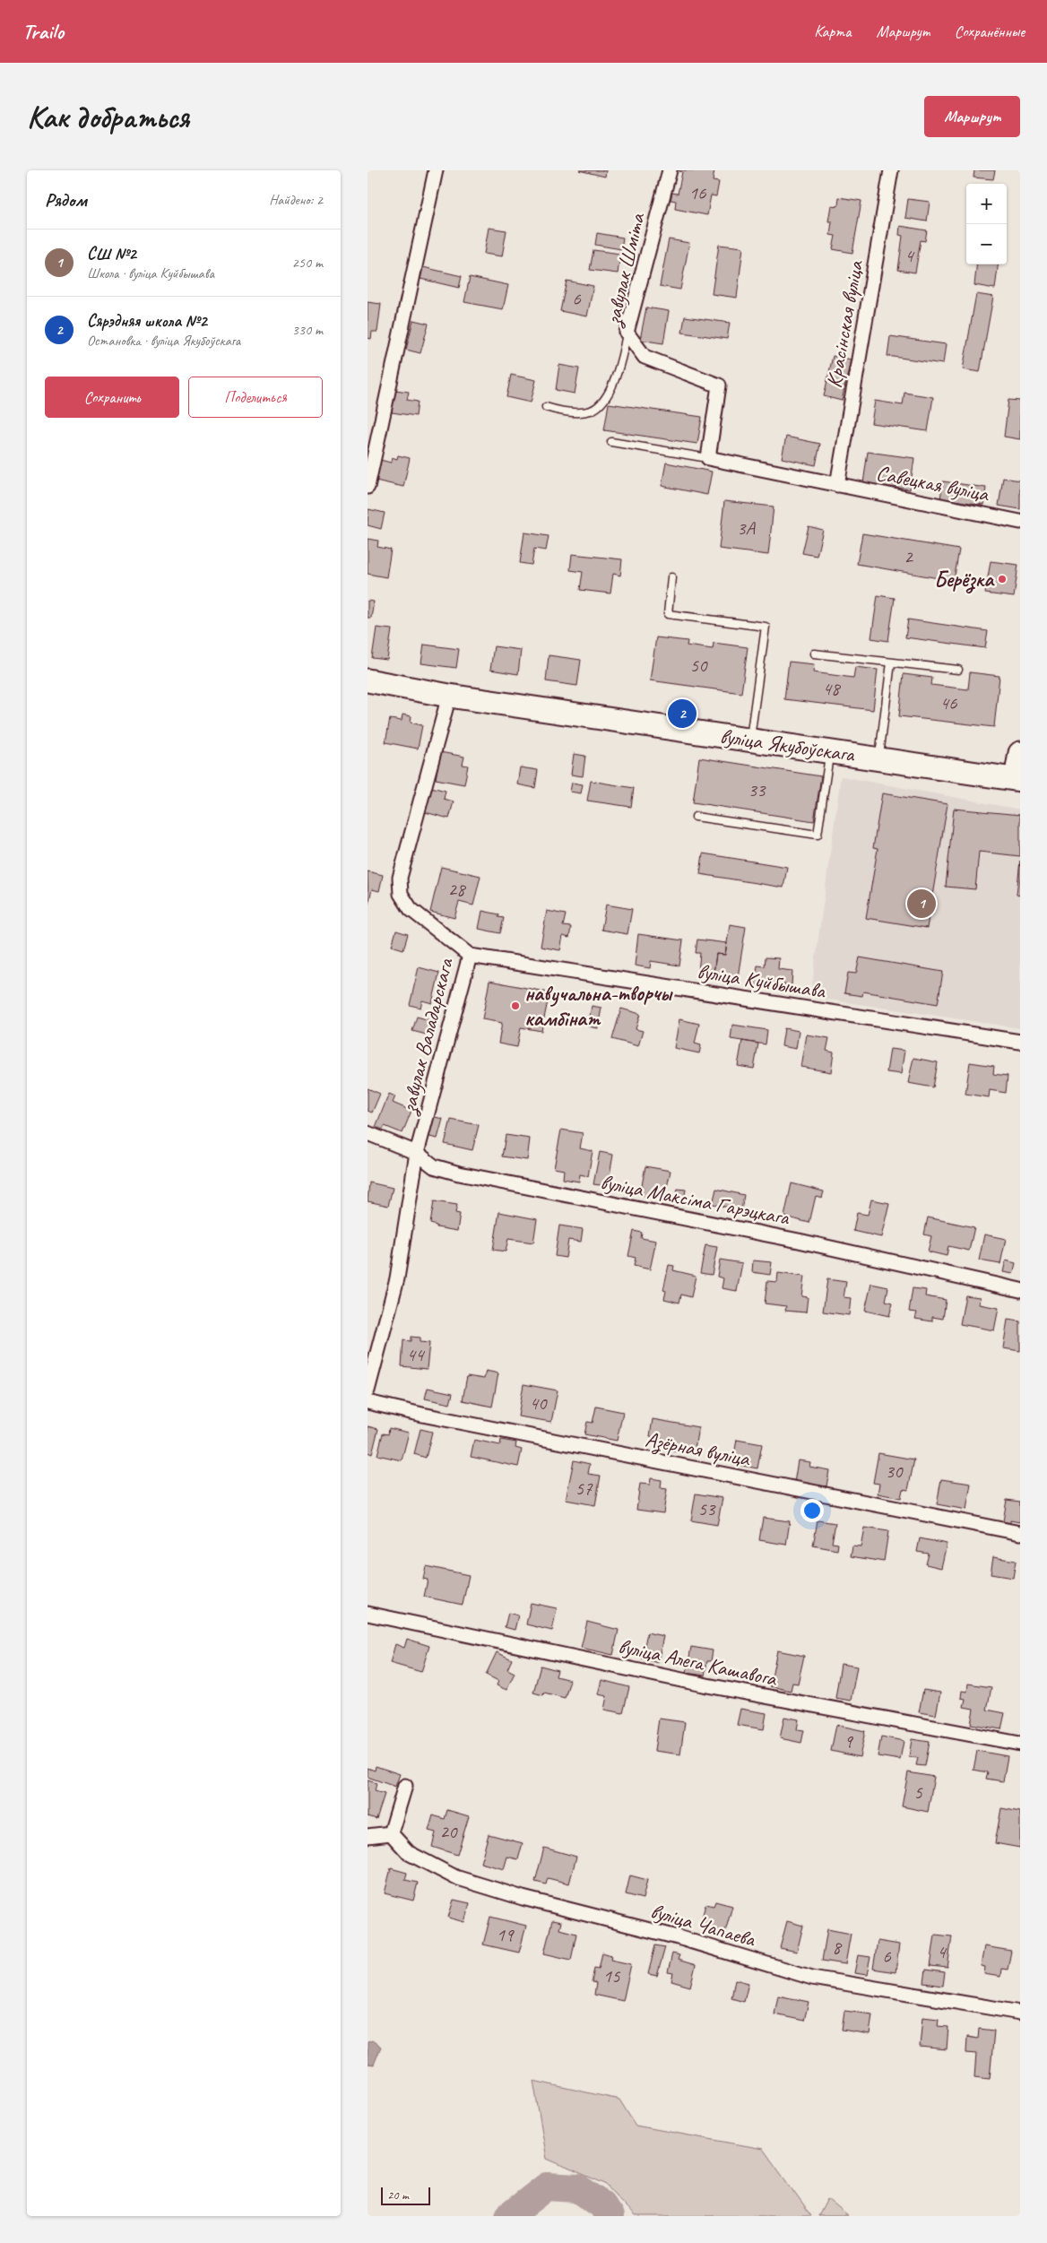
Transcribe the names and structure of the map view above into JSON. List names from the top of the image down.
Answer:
{
  "streets": {
    "main road": ["вуліца Якубоўскага"],
    "street": [
      "завулак Шміта",
      "Красінская вуліца",
      "Савецкая вуліца",
      "вуліца Куйбышава",
      "завулак Валадарскага",
      "вуліца Максіма Гарэцкага",
      "Азёрная вуліца",
      "вуліца Алега Кашавога",
      "вуліца Чапаева"
    ]
  },
  "crossings": [
    ["Красінская вуліца", "Савецкая вуліца"],
    ["вуліца Якубоўскага", "завулак Валадарскага"],
    ["вуліца Куйбышава", "завулак Валадарскага"],
    ["завулак Валадарскага", "вуліца Максіма Гарэцкага"]
  ],
  "places": ["Берёзка", "навучальна-творчы камбінат"],
  "house_numbers": [
    "16",
    "4",
    "6",
    "3А",
    "2",
    "50",
    "48",
    "46",
    "33",
    "28",
    "44",
    "40",
    "30",
    "57",
    "53",
    "9",
    "5",
    "20",
    "19",
    "8",
    "4",
    "6",
    "15"
  ],
  "scale_bar": "20 m",
  "page": {
    "header": "Trailo",
    "nav": ["Карта", "Маршрут", "Сохранённые"],
    "buttons": [
      "Маршрут",
      ["Сохранить", "Поделиться"]
    ],
    "title": "Как добраться",
    "heading": ["Рядом", "Найдено: 2"],
    "map_buttons": ["+", "−"],
    "list": [
      {
        "mark": "1",
        "name": "СШ №2",
        "note": "Школа · вуліца Куйбышава",
        "value": "250 m"
      },
      {
        "mark": "2",
        "name": "Сярэдняя школа №2",
        "note": "Остановка · вуліца Якубоўскага",
        "value": "330 m"
      }
    ],
    "pins": ["2", "1"],
    "scale": "20 m"
  }
}
